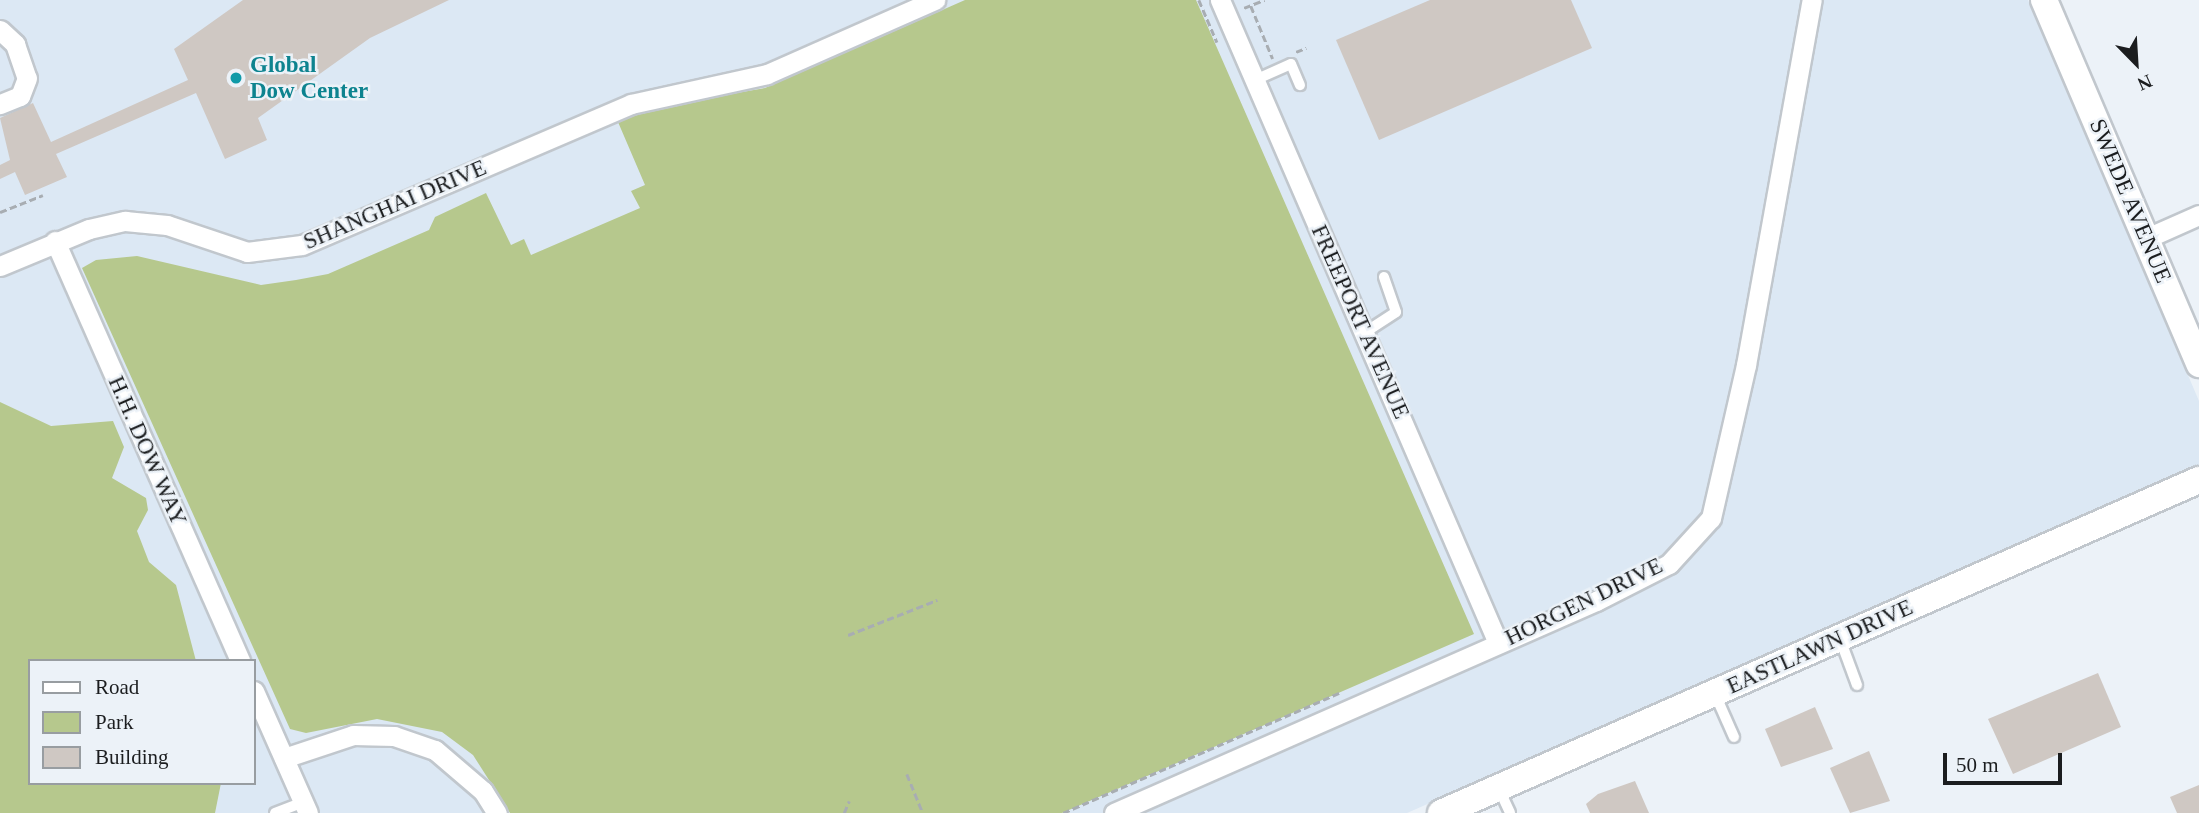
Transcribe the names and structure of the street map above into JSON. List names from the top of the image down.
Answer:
{
  "streets": {
    "street": [
      "SWEDE AVENUE",
      "SHANGHAI DRIVE",
      "FREEPORT AVENUE",
      "H.H. DOW WAY",
      "HORGEN DRIVE",
      "EASTLAWN DRIVE"
    ]
  },
  "crossings": [
    ["SHANGHAI DRIVE", "H.H. DOW WAY"],
    ["FREEPORT AVENUE", "HORGEN DRIVE"]
  ],
  "places": ["Global Dow Center"],
  "legend": ["Road", "Park", "Building"],
  "scale_bar": "50 m",
  "north": "bottom right"
}
